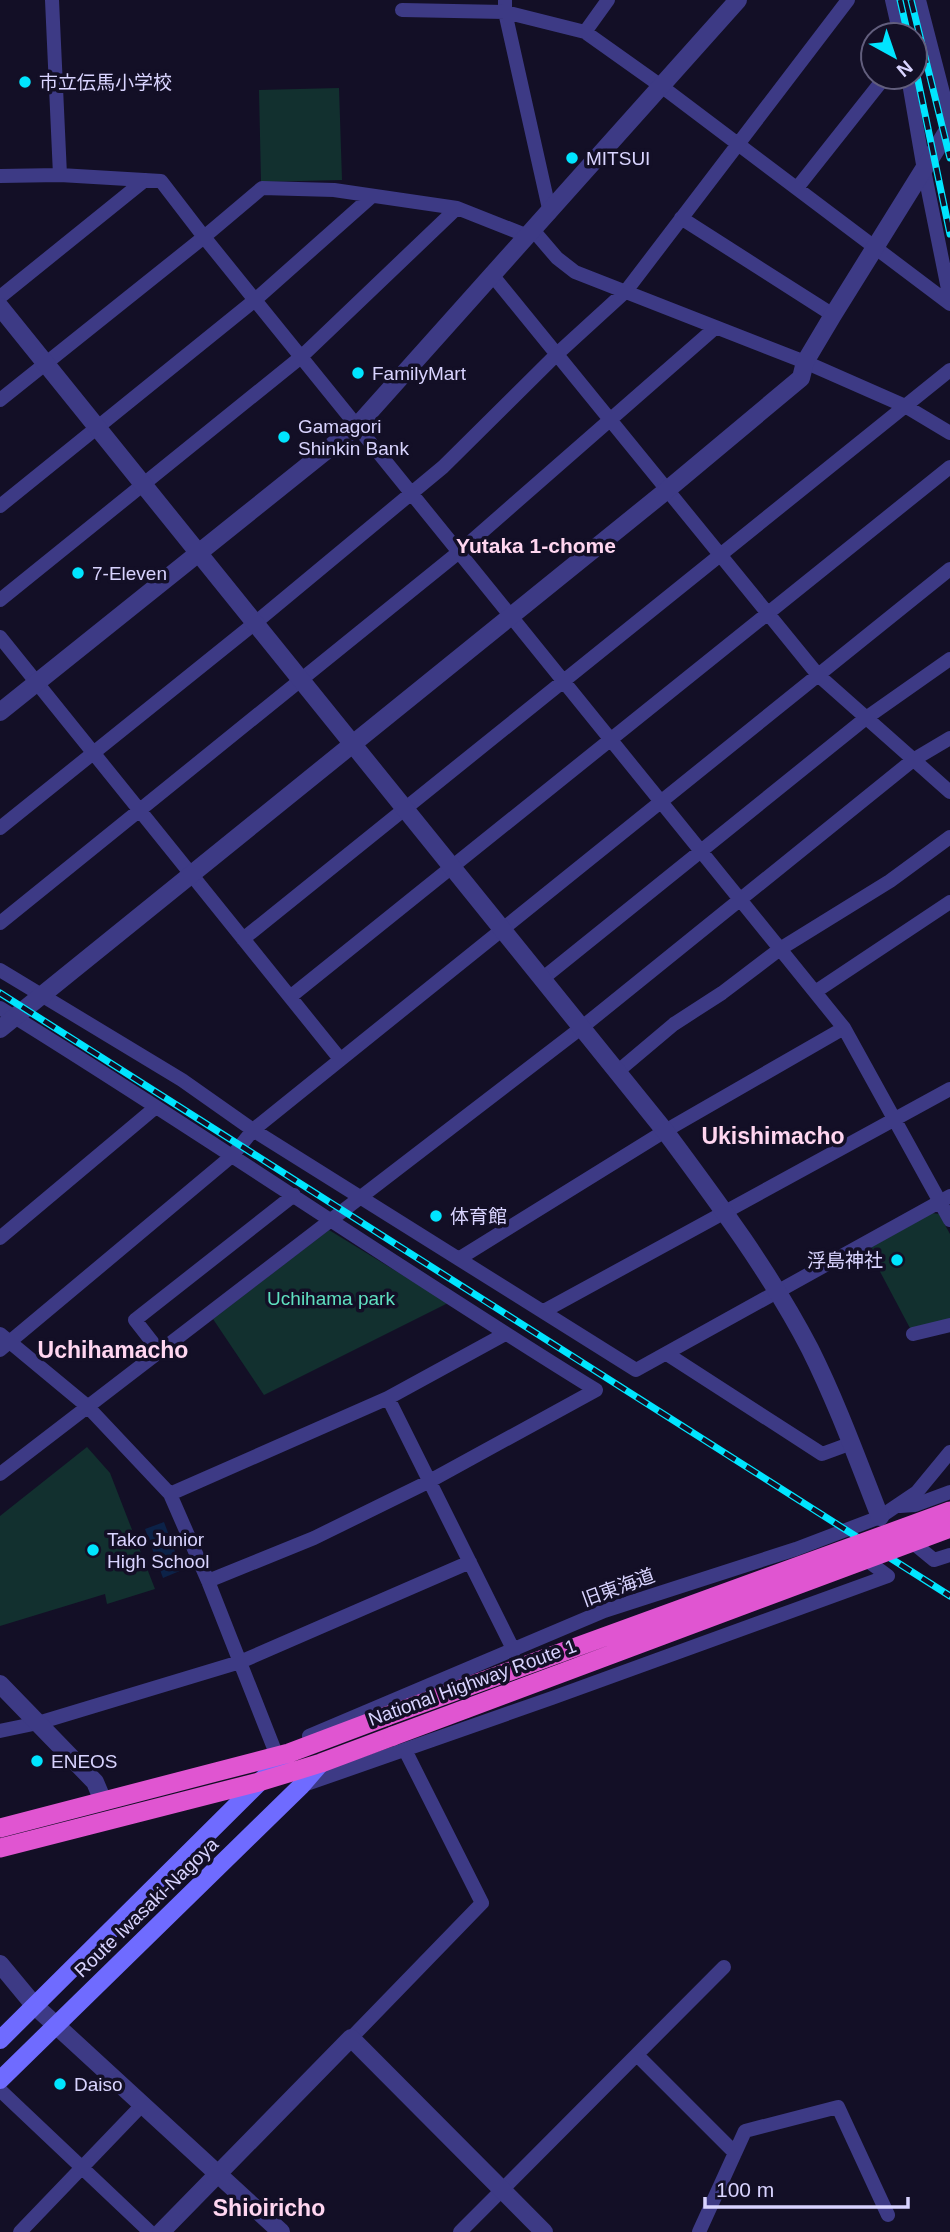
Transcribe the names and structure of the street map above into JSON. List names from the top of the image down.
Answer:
{
  "streets": {
    "highway": ["National Highway Route 1"],
    "main road": ["Route Iwasaki-Nagoya"],
    "street": ["旧東海道"]
  },
  "crossings": [
    ["旧東海道", "National Highway Route 1"],
    ["旧東海道", "Route Iwasaki-Nagoya"],
    ["National Highway Route 1", "Route Iwasaki-Nagoya"]
  ],
  "districts": [
    "Yutaka 1-chome",
    "Ukishimacho",
    "Uchihamacho",
    "Shioiricho"
  ],
  "parks": ["Uchihama park"],
  "places": [
    "市立伝馬小学校",
    "MITSUI",
    "FamilyMart",
    "Gamagori Shinkin Bank",
    "7-Eleven",
    "体育館",
    "浮島神社",
    "Tako Junior High School",
    "ENEOS",
    "Daiso"
  ],
  "scale_bar": "100 m",
  "north": "bottom right"
}
